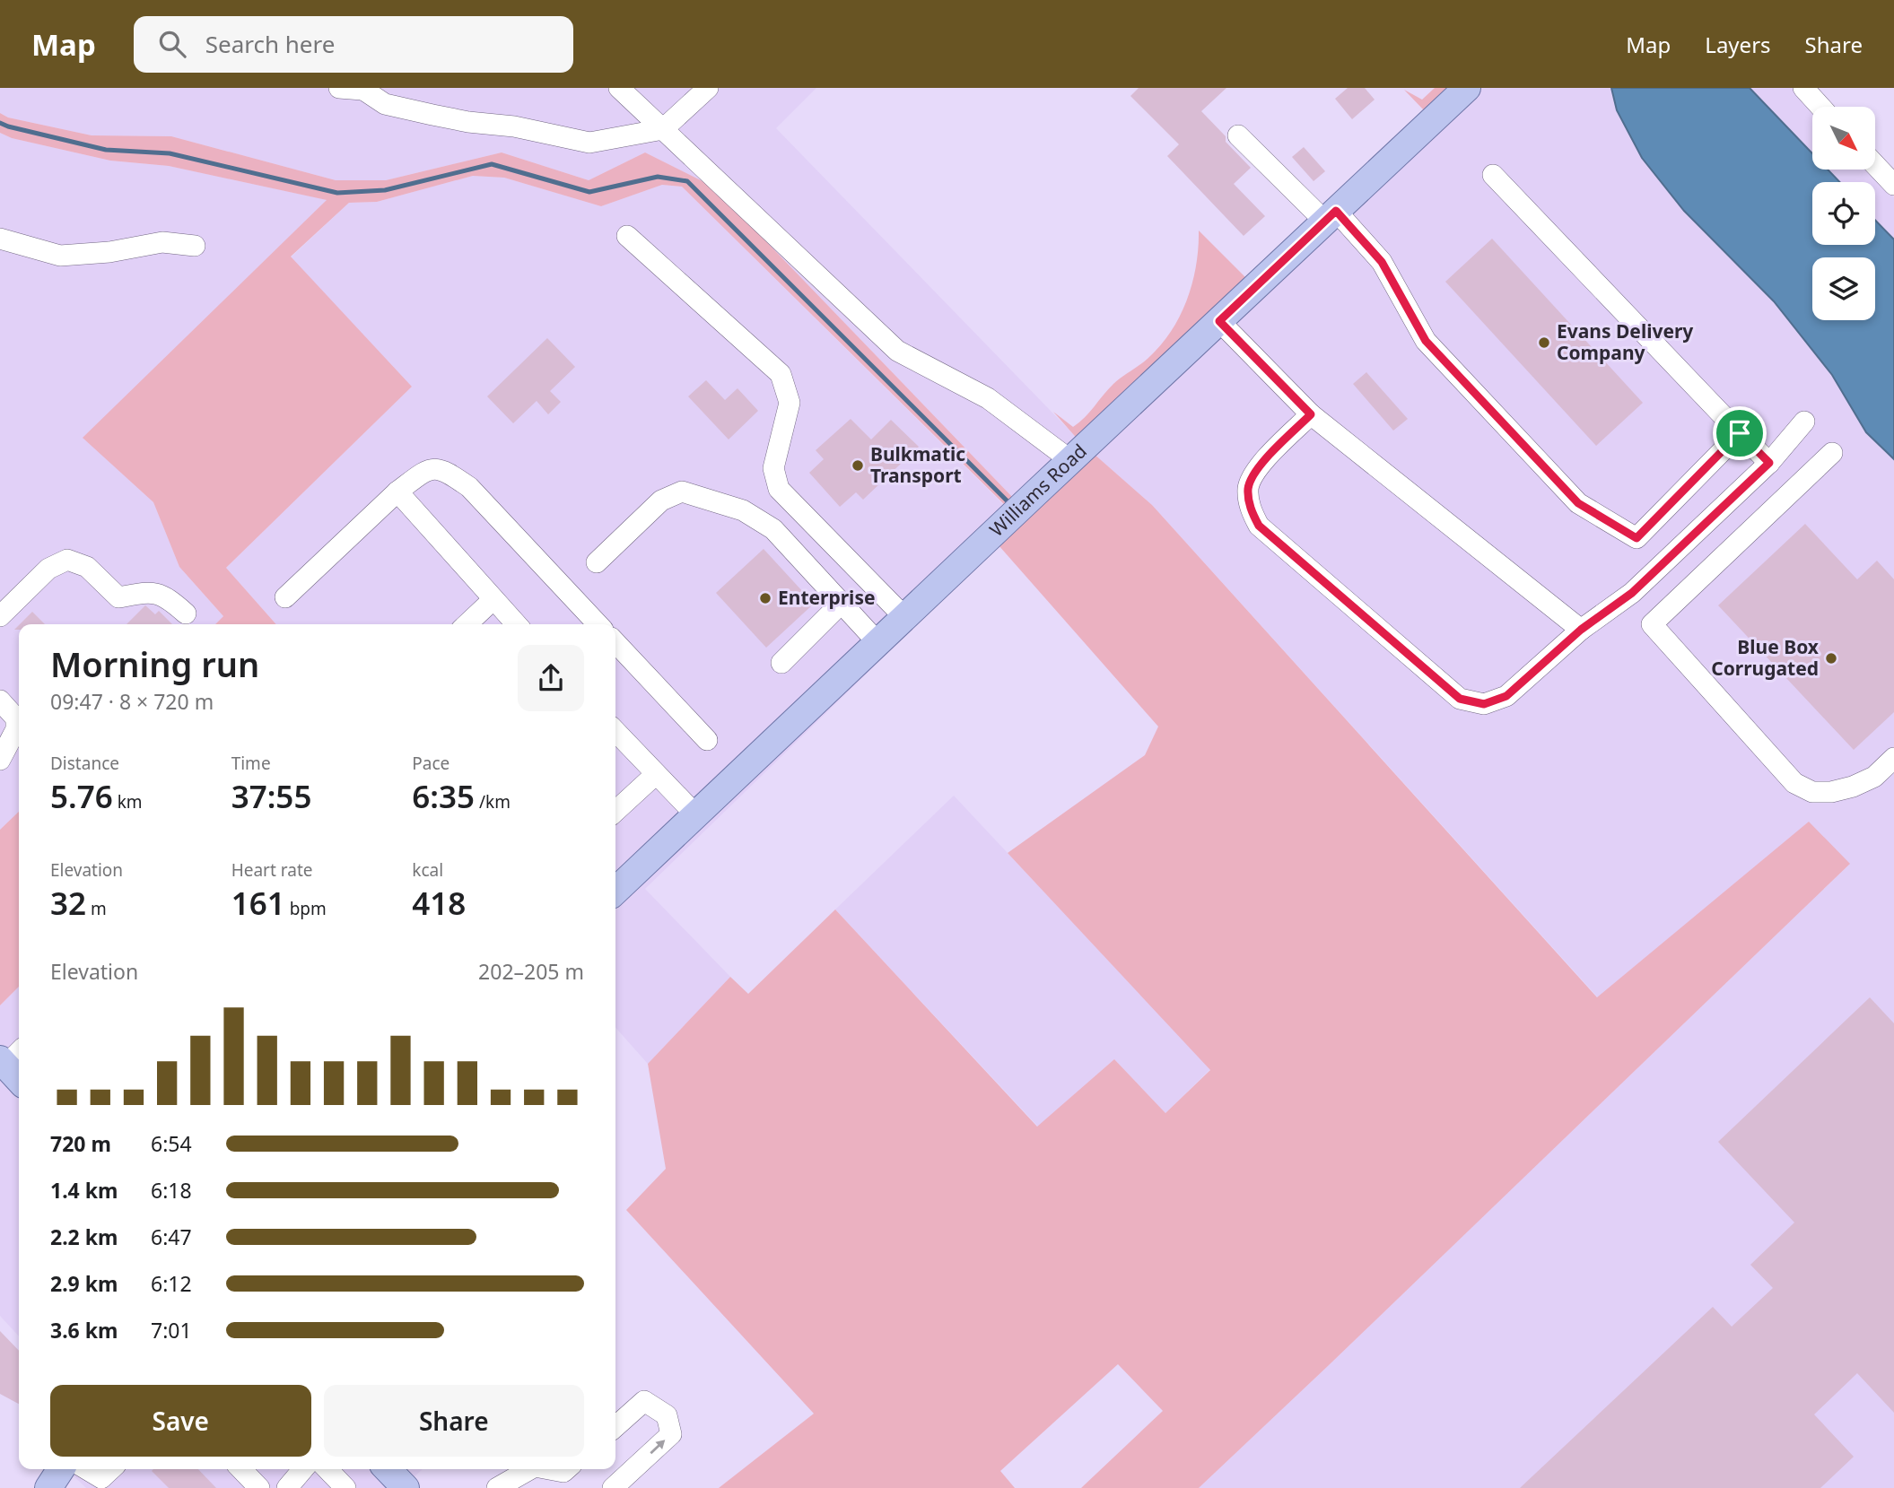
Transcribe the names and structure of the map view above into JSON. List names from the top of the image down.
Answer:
{
  "streets": {
    "main road": ["Williams Road"]
  },
  "places": [
    "Evans Delivery Company",
    "Bulkmatic Transport",
    "Enterprise",
    "Blue Box Corrugated"
  ],
  "north": "bottom right",
  "page": {
    "header": "Map",
    "search": "Search here",
    "nav": ["Map", "Layers", "Share"],
    "heading": ["Morning run", "09:47 · 8 × 720 m"],
    "stats": [
      ["Distance", "5.76 km"],
      ["Time", "37:55"],
      ["Pace", "6:35 /km"],
      ["Elevation", "32 m"],
      ["Heart rate", "161 bpm"],
      ["kcal", "418"]
    ],
    "chart": ["Elevation", "202–205 m"],
    "list": [
      {
        "name": "720 m",
        "note": "6:54"
      },
      {
        "name": "1.4 km",
        "note": "6:18"
      },
      {
        "name": "2.2 km",
        "note": "6:47"
      },
      {
        "name": "2.9 km",
        "note": "6:12"
      },
      {
        "name": "3.6 km",
        "note": "7:01"
      }
    ],
    "buttons": ["Save", "Share"]
  }
}
